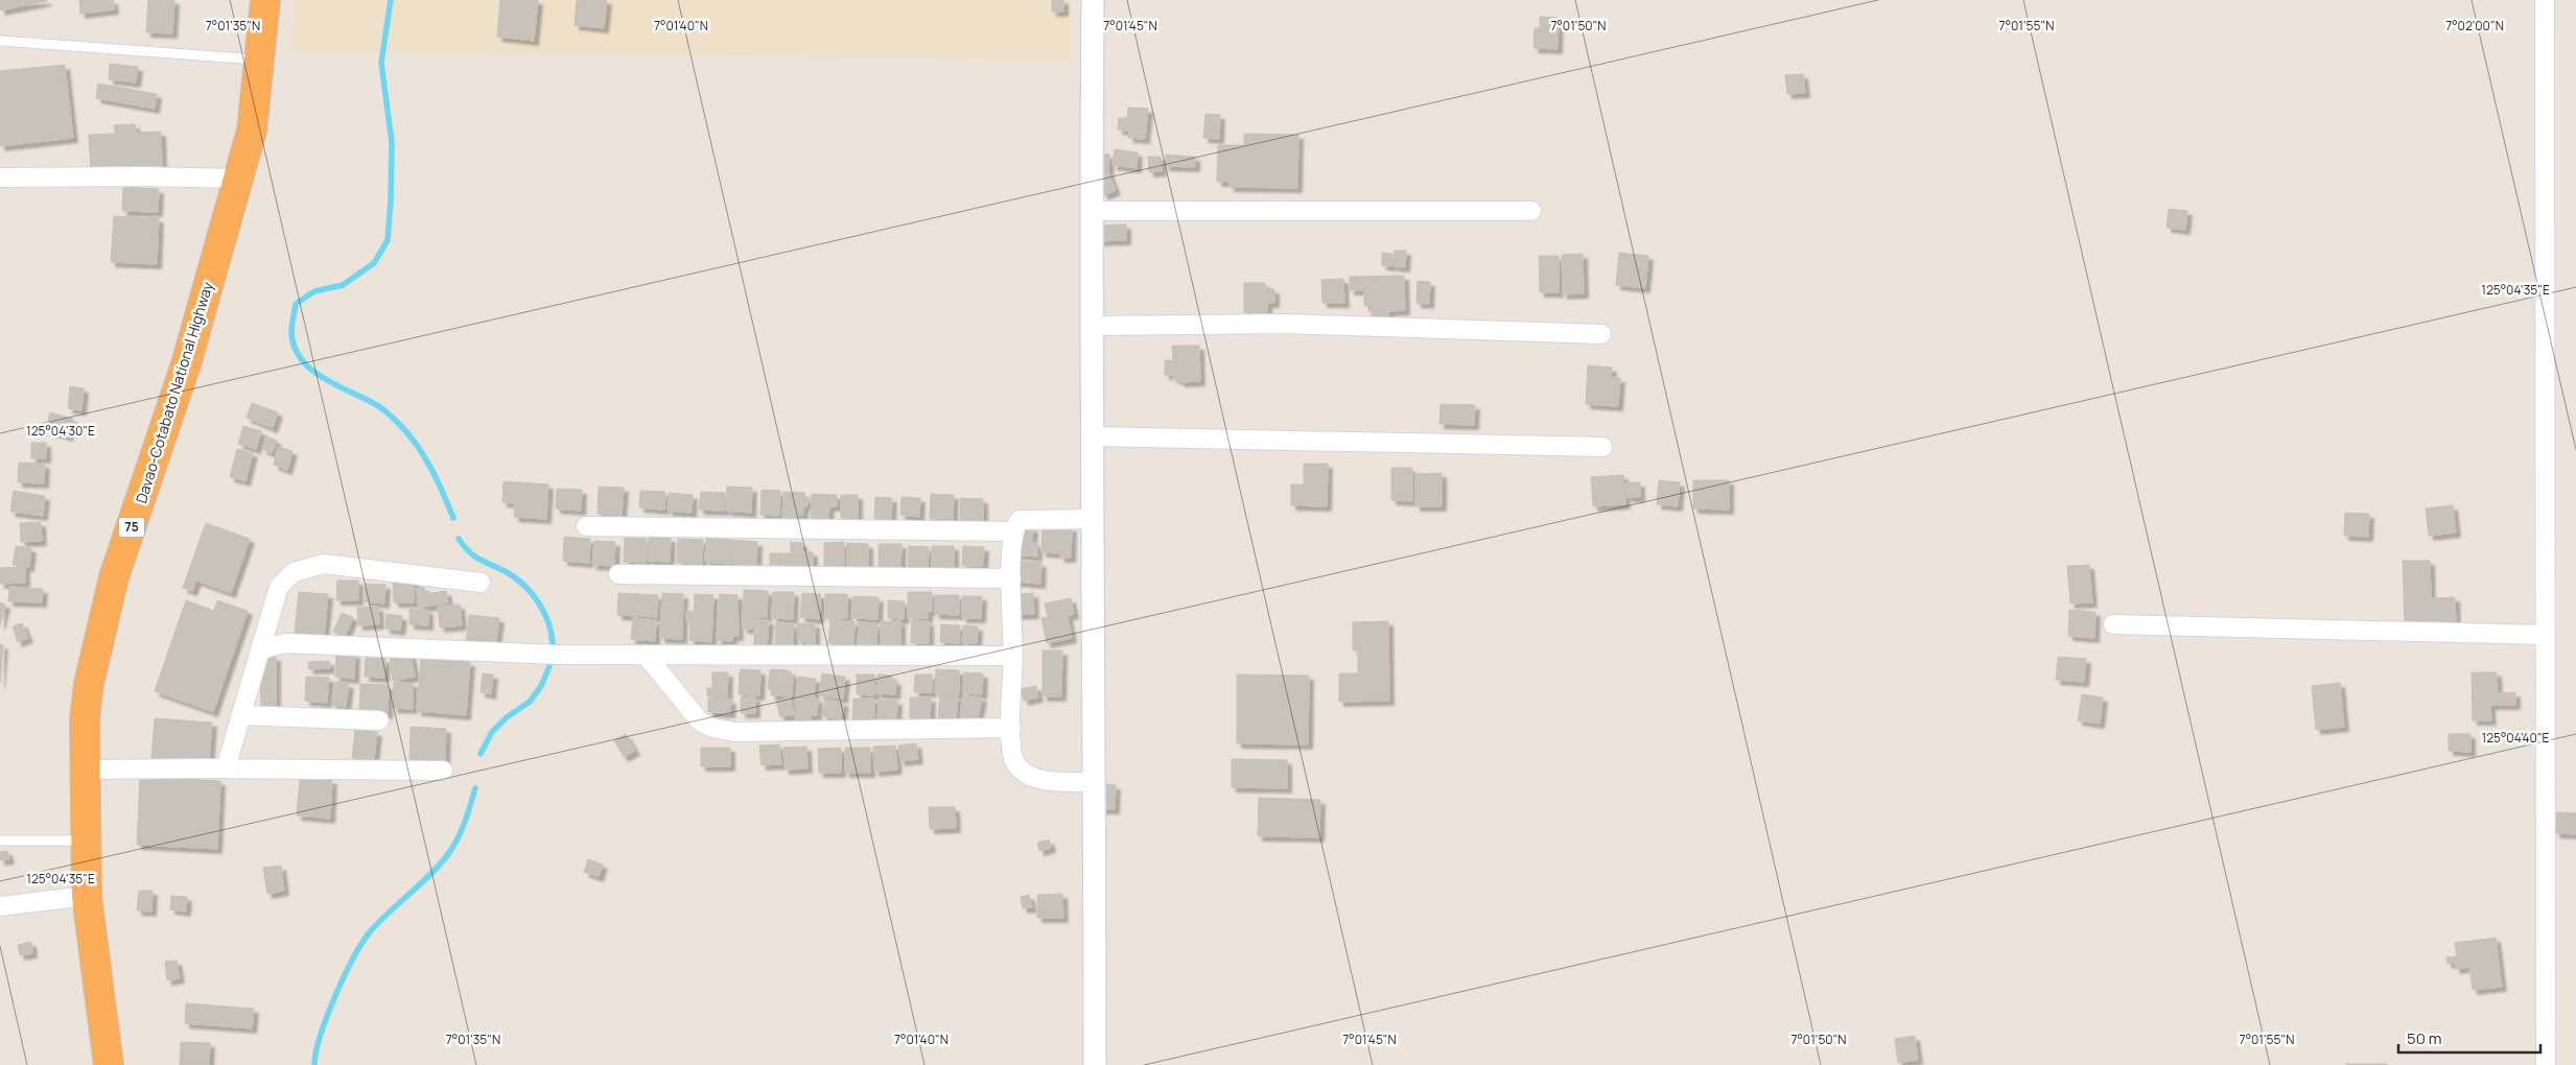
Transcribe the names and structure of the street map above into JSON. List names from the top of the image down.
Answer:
{
  "streets": {
    "highway": ["Davao-Cotabato National Highway", "75"]
  },
  "scale_bar": "50 m",
  "coordinates": [
    "7°01'35\"N",
    "7°01'40\"N",
    "7°01'45\"N",
    "7°01'50\"N",
    "7°02'00\"N",
    "7°01'55\"N",
    "125°04'35\"E",
    "125°04'30\"E",
    "125°04'40\"E"
  ]
}
